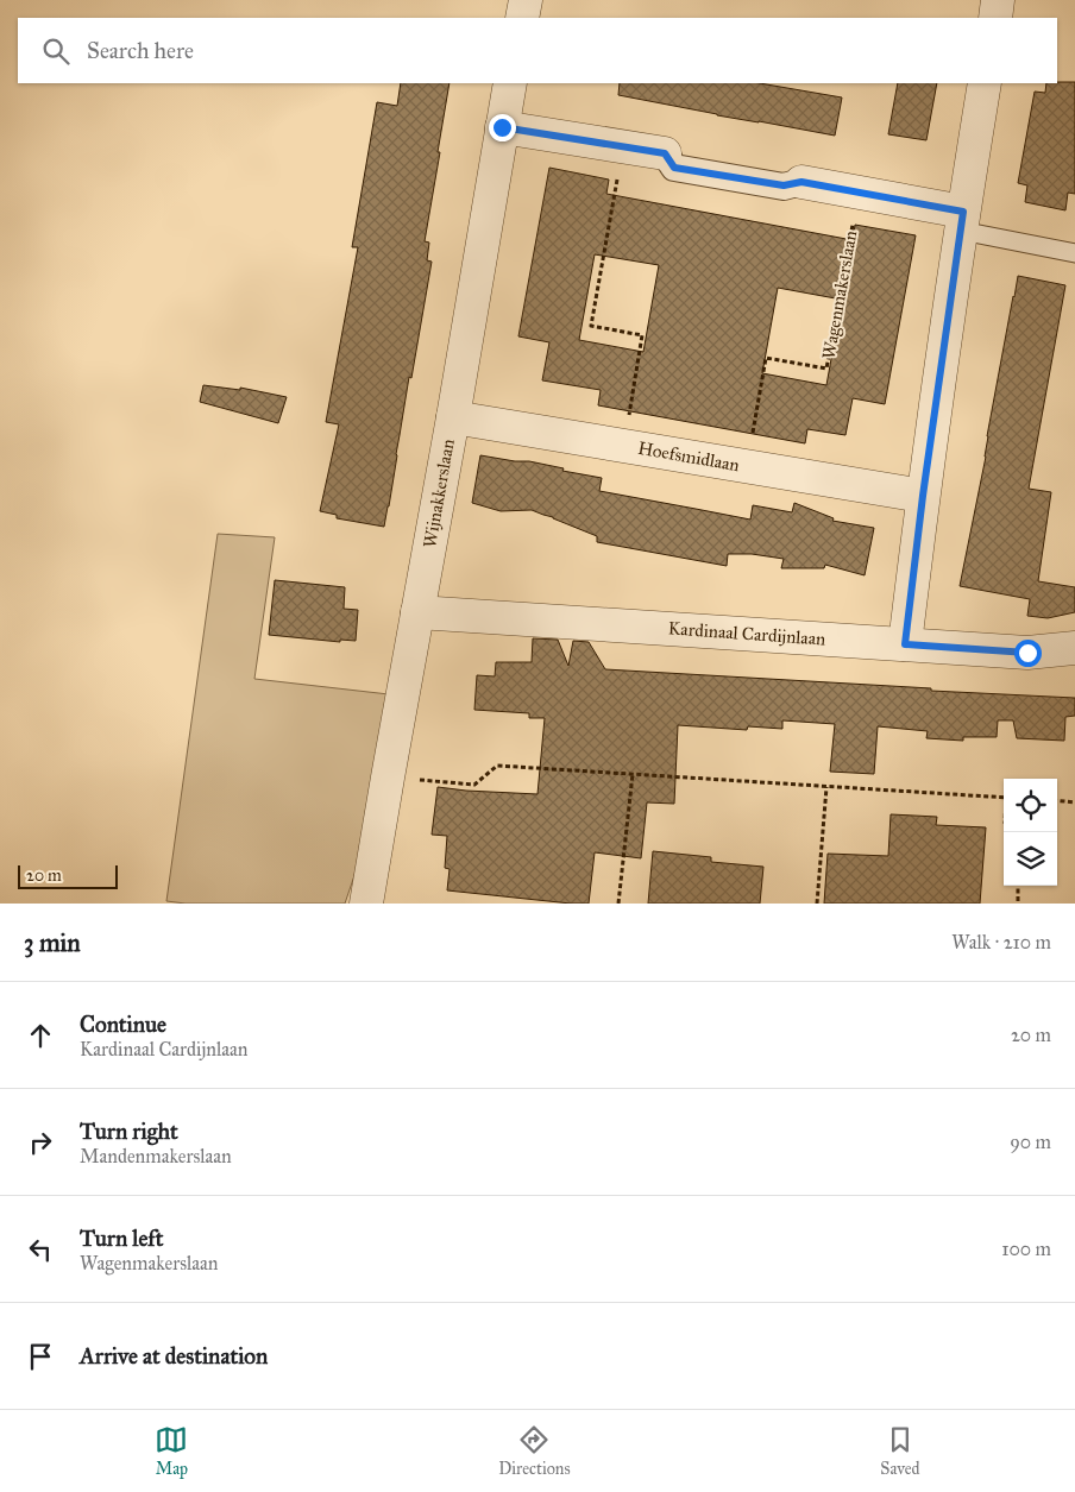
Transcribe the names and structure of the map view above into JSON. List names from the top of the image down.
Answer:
{
  "streets": {
    "street": ["Hoefsmidlaan", "Wijnakkerslaan", "Kardinaal Cardijnlaan"],
    "path": ["Wagenmakerslaan"]
  },
  "crossings": [
    ["Wagenmakerslaan", "Hoefsmidlaan"],
    ["Hoefsmidlaan", "Wijnakkerslaan"],
    ["Wijnakkerslaan", "Kardinaal Cardijnlaan"]
  ],
  "scale_bar": "20 m",
  "page": {
    "search": "Search here",
    "scale": "20 m",
    "heading": ["3 min", "Walk · 210 m"],
    "list": [
      ["Continue", "Kardinaal Cardijnlaan", "20 m"],
      ["Turn right", "Mandenmakerslaan", "90 m"],
      ["Turn left", "Wagenmakerslaan", "100 m"],
      "Arrive at destination"
    ],
    "nav": ["Map", "Directions", "Saved"]
  }
}
